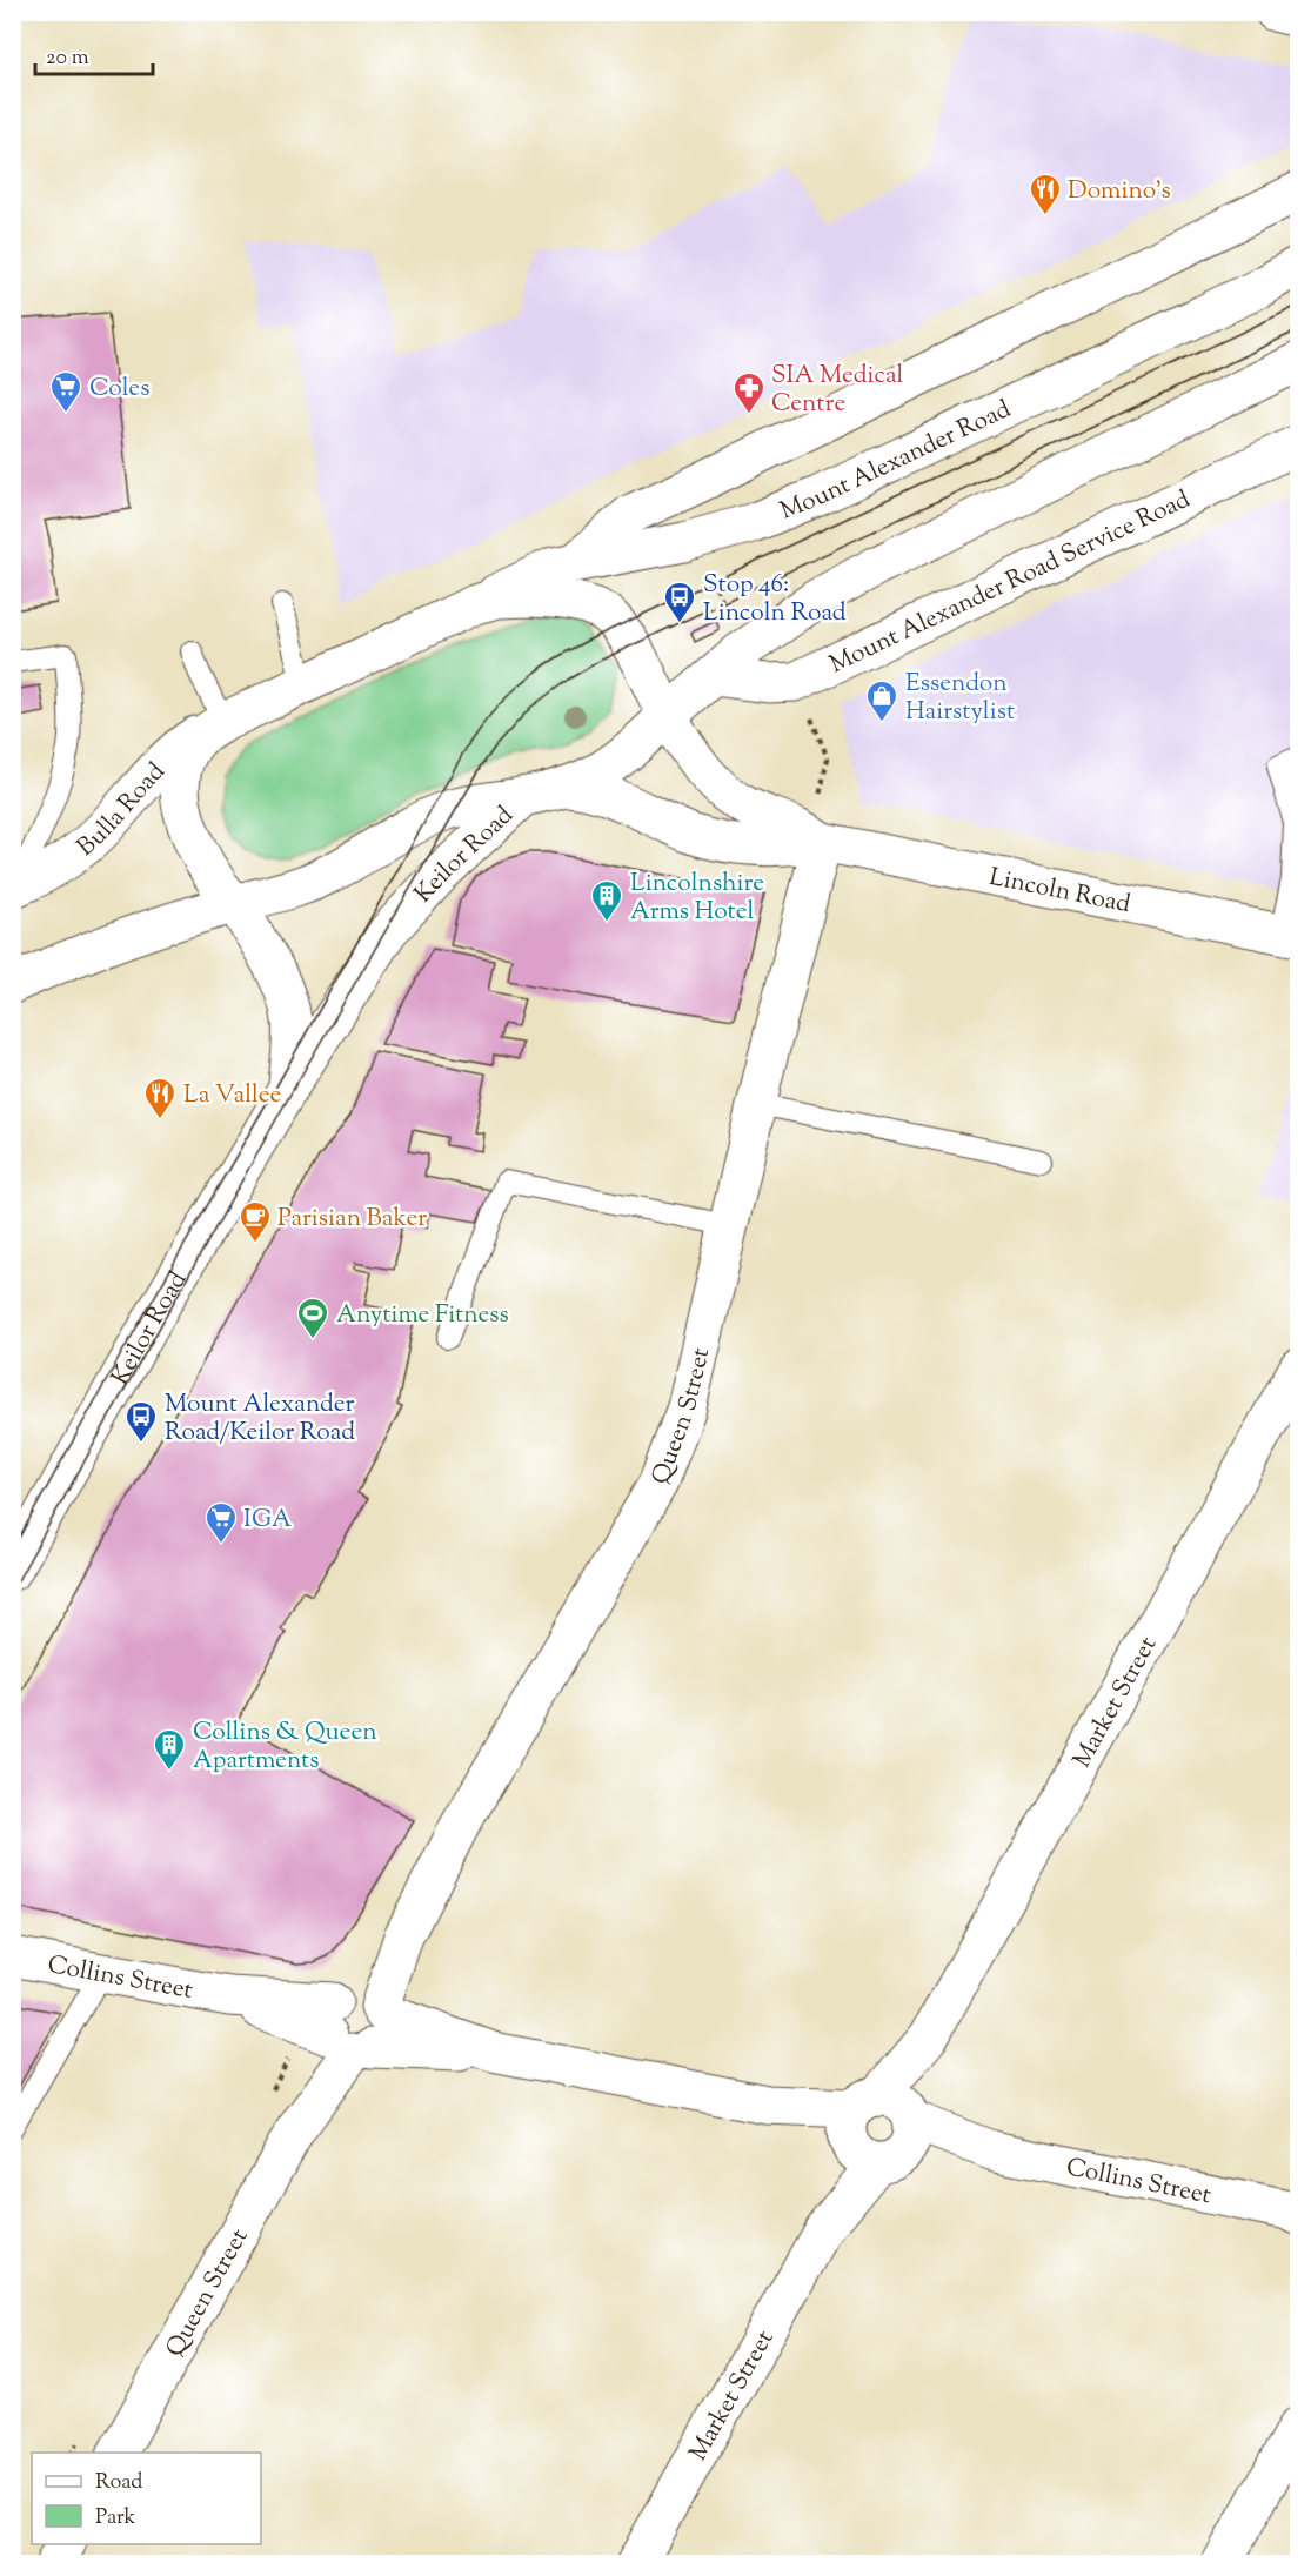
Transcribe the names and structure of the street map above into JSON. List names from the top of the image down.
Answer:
{
  "streets": {
    "street": [
      "Mount Alexander Road",
      "Mount Alexander Road Service Road",
      "Bulla Road",
      "Keilor Road",
      "Lincoln Road",
      "Queen Street",
      "Market Street",
      "Collins Street"
    ]
  },
  "crossings": [
    ["Mount Alexander Road", "Lincoln Road"],
    ["Bulla Road", "Keilor Road"],
    ["Lincoln Road", "Queen Street"],
    ["Queen Street", "Collins Street"],
    ["Market Street", "Collins Street"]
  ],
  "places": {
    "restaurant": ["Domino's", "La Vallee"],
    "supermarket": ["Coles", "IGA"],
    "pharmacy": ["SIA Medical Centre"],
    "bus stop": ["Stop 46: Lincoln Road", "Mount Alexander Road/Keilor Road"],
    "shop": ["Essendon Hairstylist"],
    "building": ["Lincolnshire Arms Hotel", "Collins & Queen Apartments"],
    "cafe": ["Parisian Baker"],
    "sports": ["Anytime Fitness"]
  },
  "legend": ["Road", "Park"],
  "scale_bar": "20 m"
}
